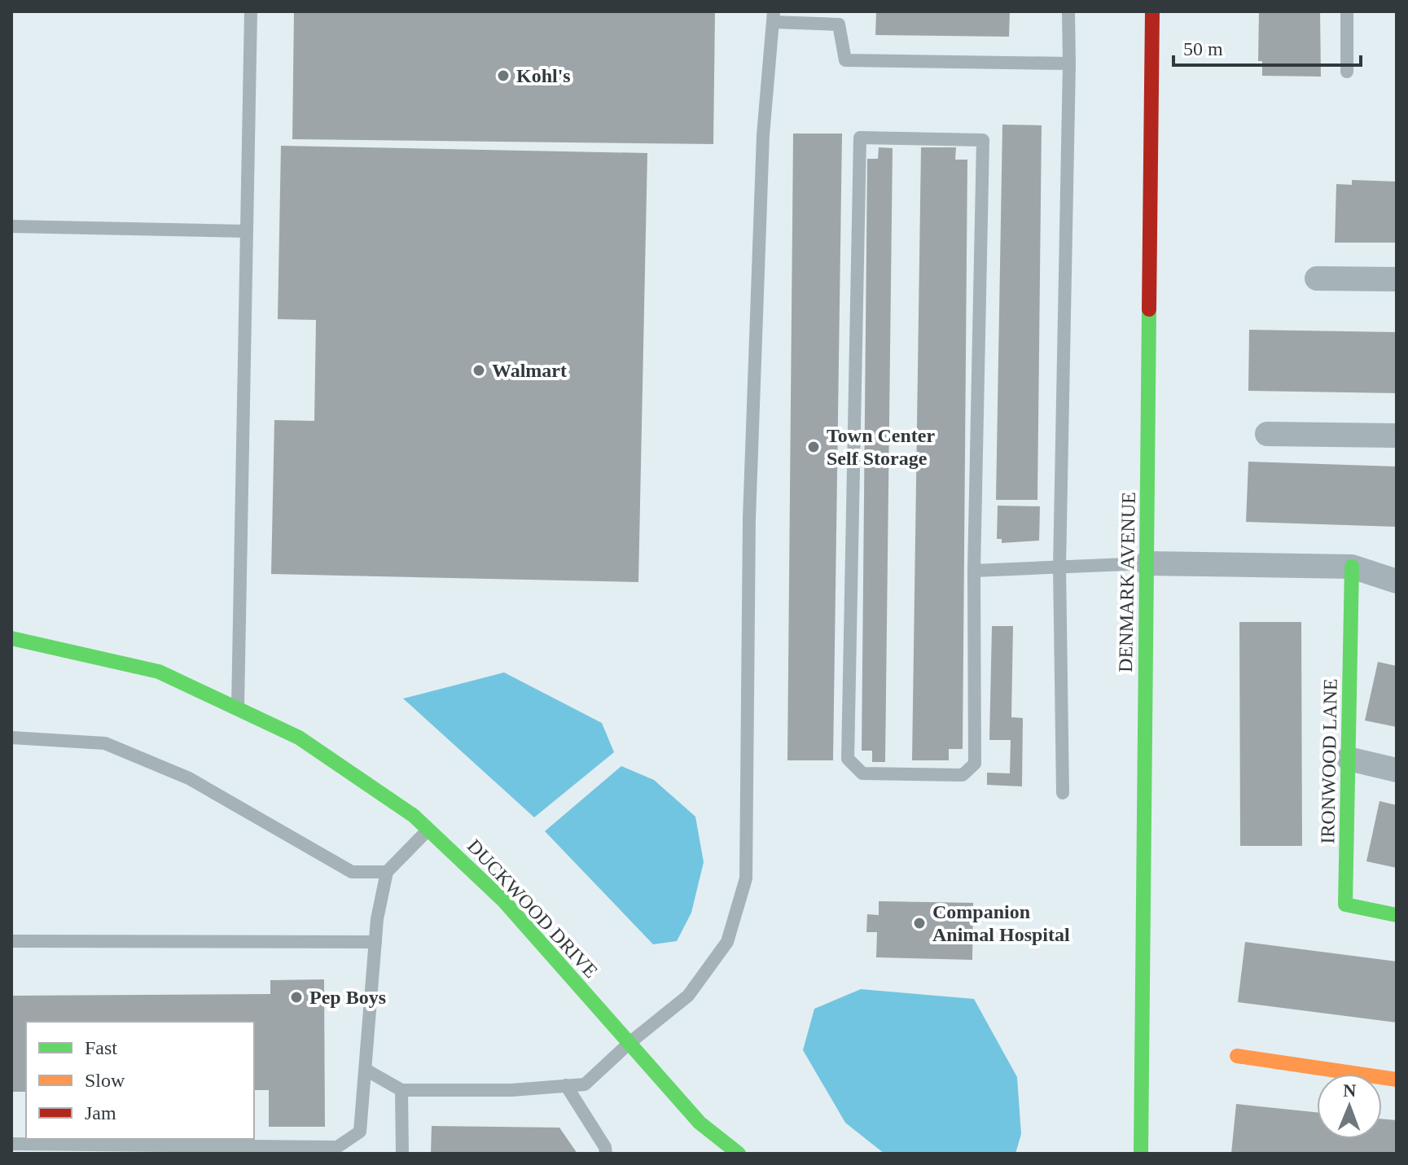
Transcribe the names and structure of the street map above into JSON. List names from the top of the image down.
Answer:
{
  "streets": {
    "street": ["DENMARK AVENUE", "IRONWOOD LANE", "DUCKWOOD DRIVE"]
  },
  "places": [
    "Kohl's",
    "Walmart",
    "Town Center Self Storage",
    "Companion Animal Hospital",
    "Pep Boys"
  ],
  "legend": ["Fast", "Slow", "Jam"],
  "scale_bar": "50 m",
  "north": "top"
}
